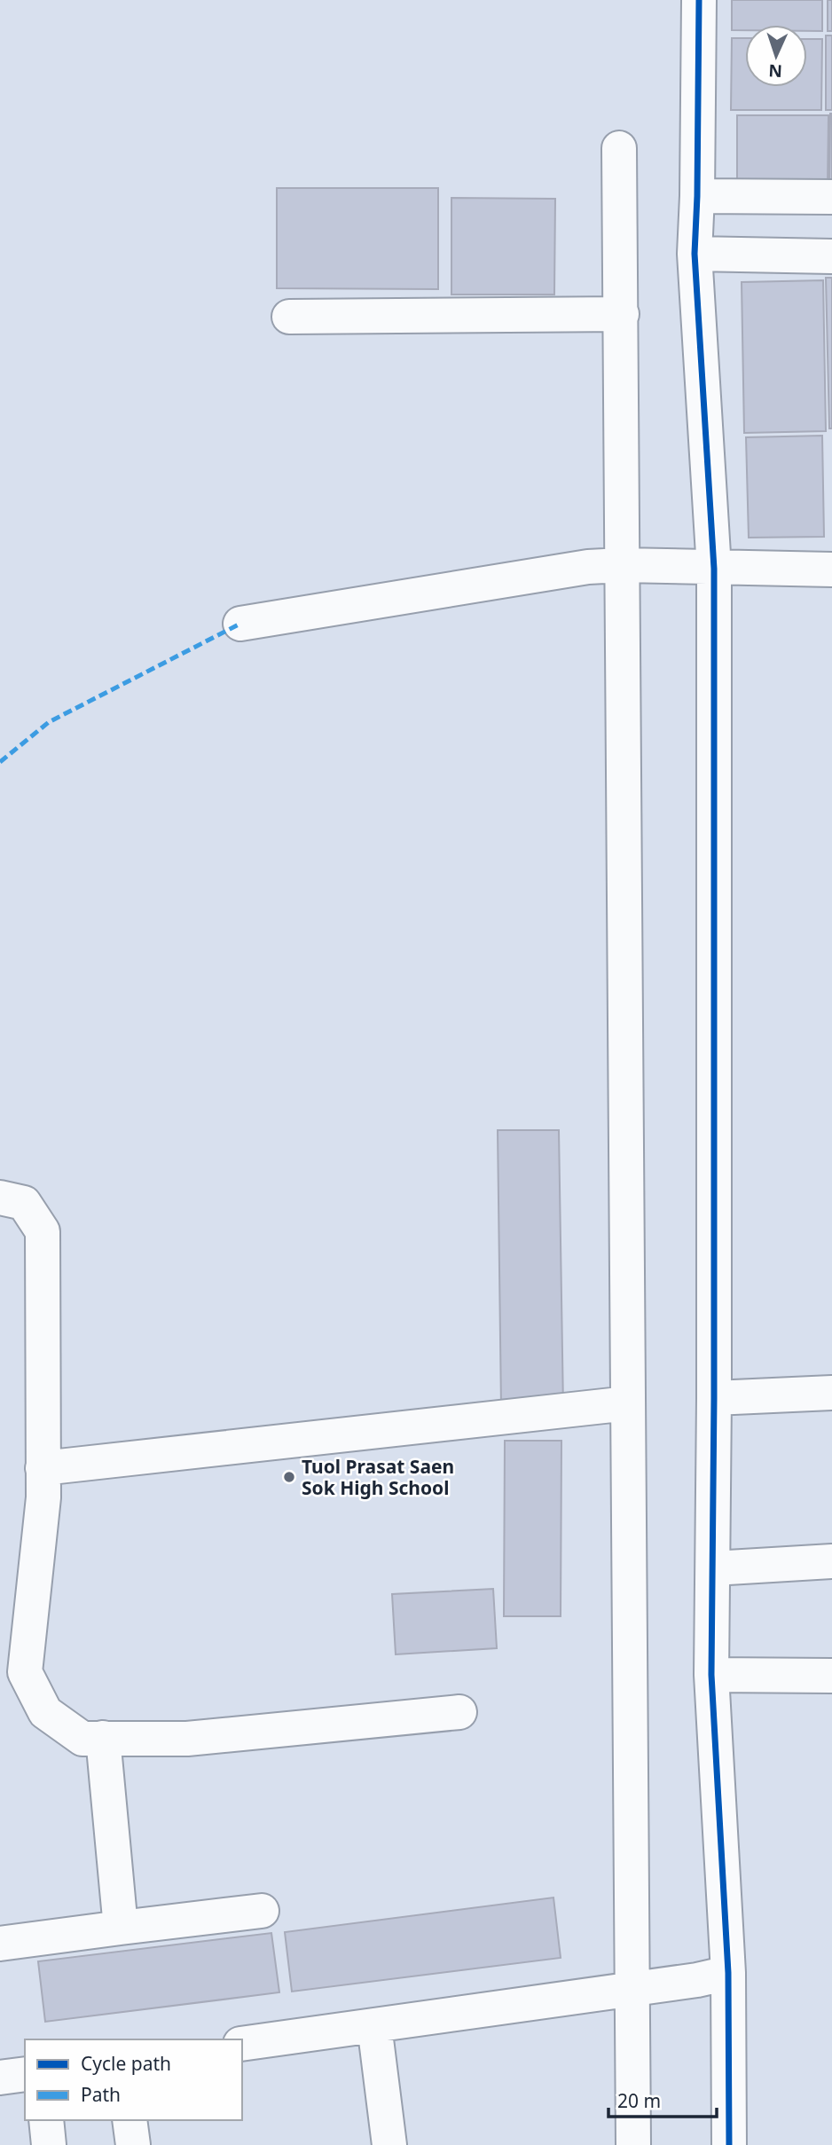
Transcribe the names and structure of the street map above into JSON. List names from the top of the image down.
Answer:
{
  "places": ["Tuol Prasat Saen Sok High School"],
  "legend": ["Cycle path", "Path"],
  "scale_bar": "20 m",
  "north": "bottom"
}
